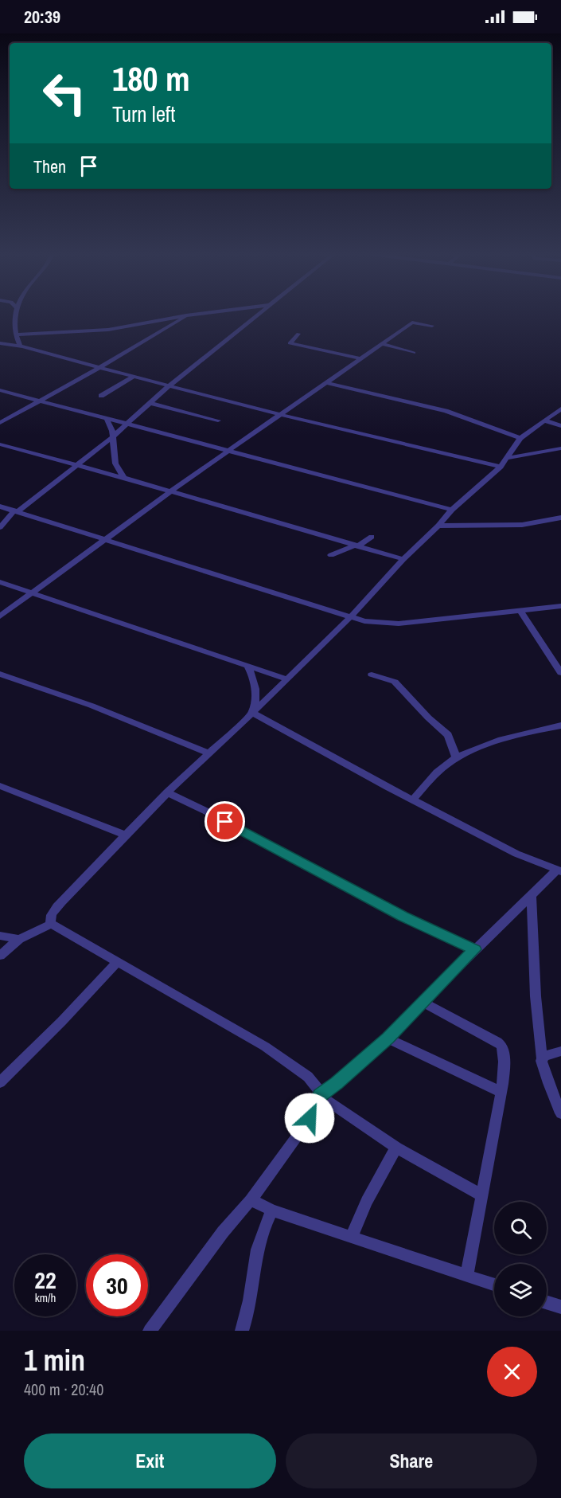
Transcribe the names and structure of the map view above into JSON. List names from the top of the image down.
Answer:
{
  "page": {
    "status": "20:39",
    "turn": ["180 m", "Turn left"],
    "then": "Then",
    "speed": "22 km/h",
    "limit": "30",
    "heading": ["1 min", "400 m · 20:40"],
    "buttons": ["Exit", "Share"]
  }
}
